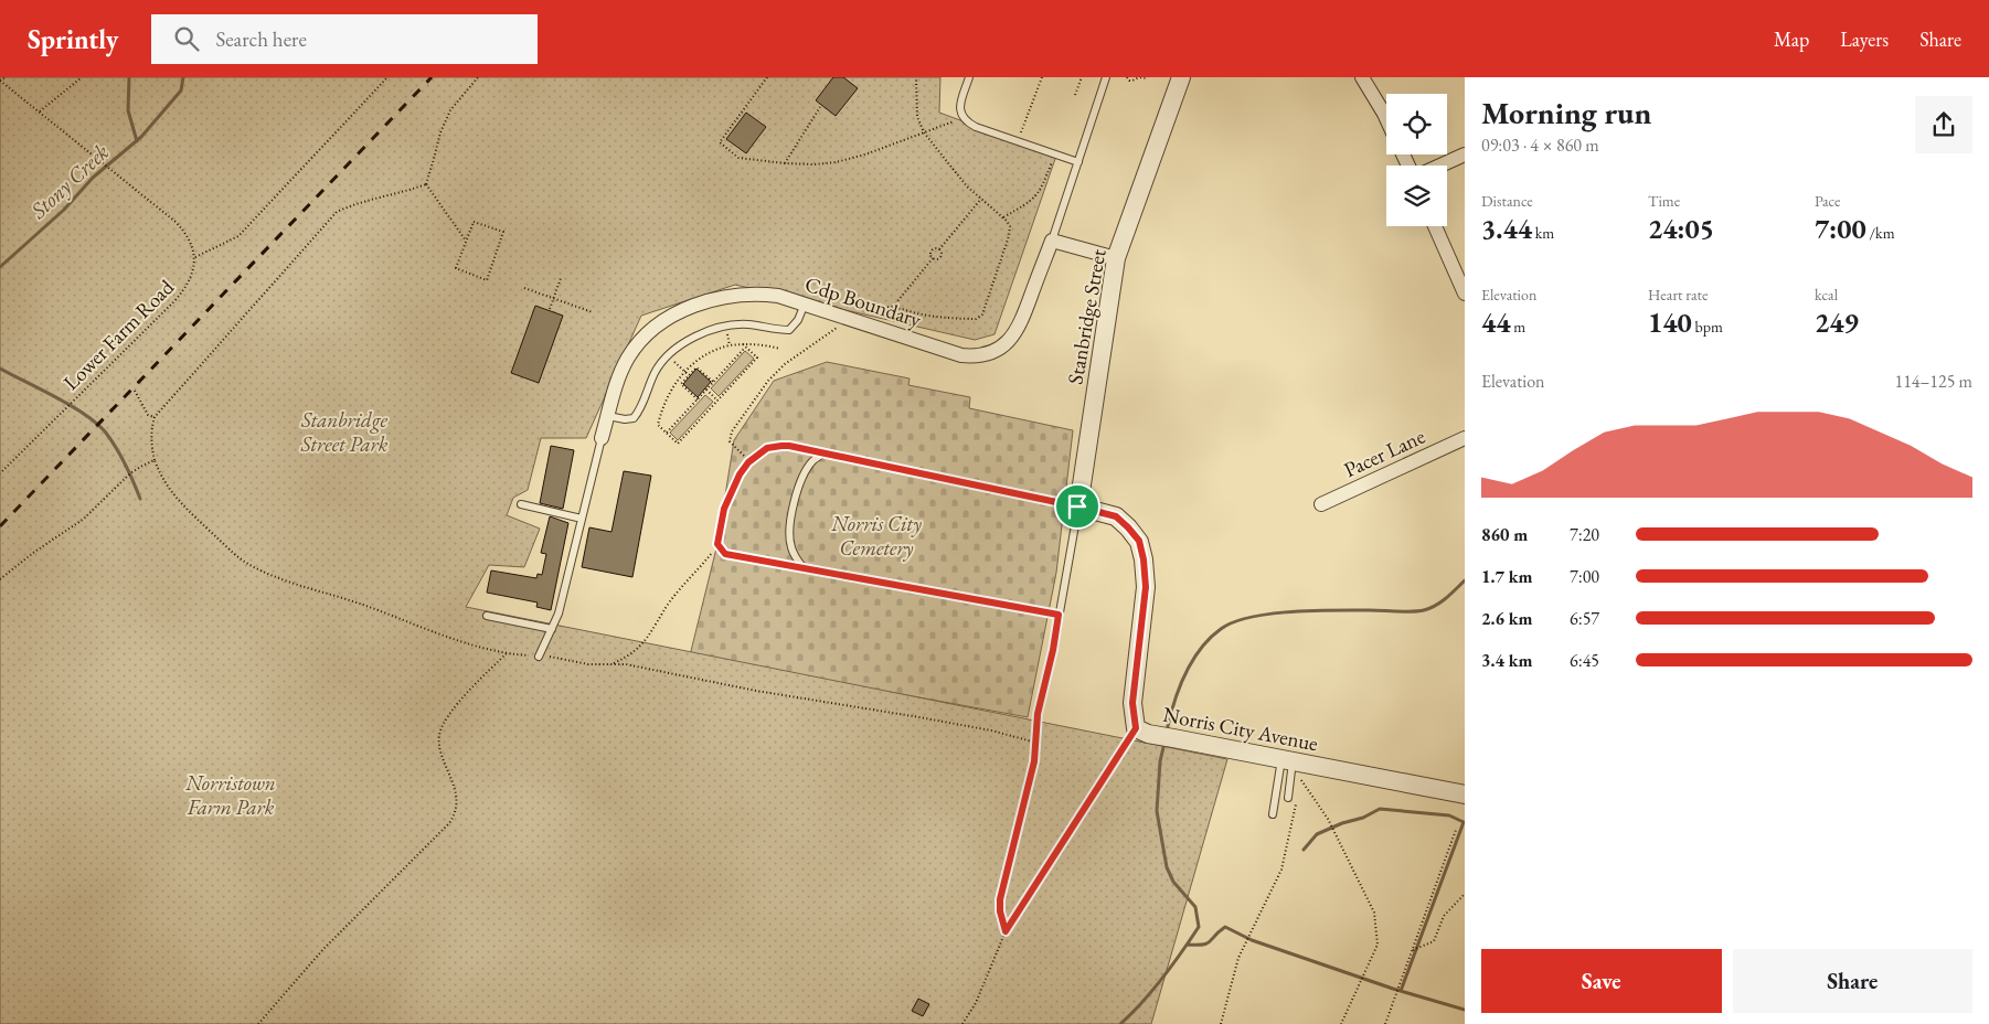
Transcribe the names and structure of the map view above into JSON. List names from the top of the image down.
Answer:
{
  "streets": {
    "street": [
      "Cdp Boundary",
      "Stanbridge Street",
      "Pacer Lane",
      "Norris City Avenue"
    ],
    "path": ["Lower Farm Road"]
  },
  "crossings": [
    ["Stanbridge Street", "Norris City Avenue"]
  ],
  "water": ["Stony Creek"],
  "parks": ["Stanbridge Street Park", "Norris City Cemetery", "Norristown Farm Park"],
  "page": {
    "header": "Sprintly",
    "search": "Search here",
    "nav": ["Map", "Layers", "Share"],
    "heading": ["Morning run", "09:03 · 4 × 860 m"],
    "stats": [
      ["Distance", "3.44 km"],
      ["Time", "24:05"],
      ["Pace", "7:00 /km"],
      ["Elevation", "44 m"],
      ["Heart rate", "140 bpm"],
      ["kcal", "249"]
    ],
    "chart": ["Elevation", "114–125 m"],
    "list": [
      {
        "name": "860 m",
        "note": "7:20"
      },
      {
        "name": "1.7 km",
        "note": "7:00"
      },
      {
        "name": "2.6 km",
        "note": "6:57"
      },
      {
        "name": "3.4 km",
        "note": "6:45"
      }
    ],
    "buttons": ["Save", "Share"]
  }
}
